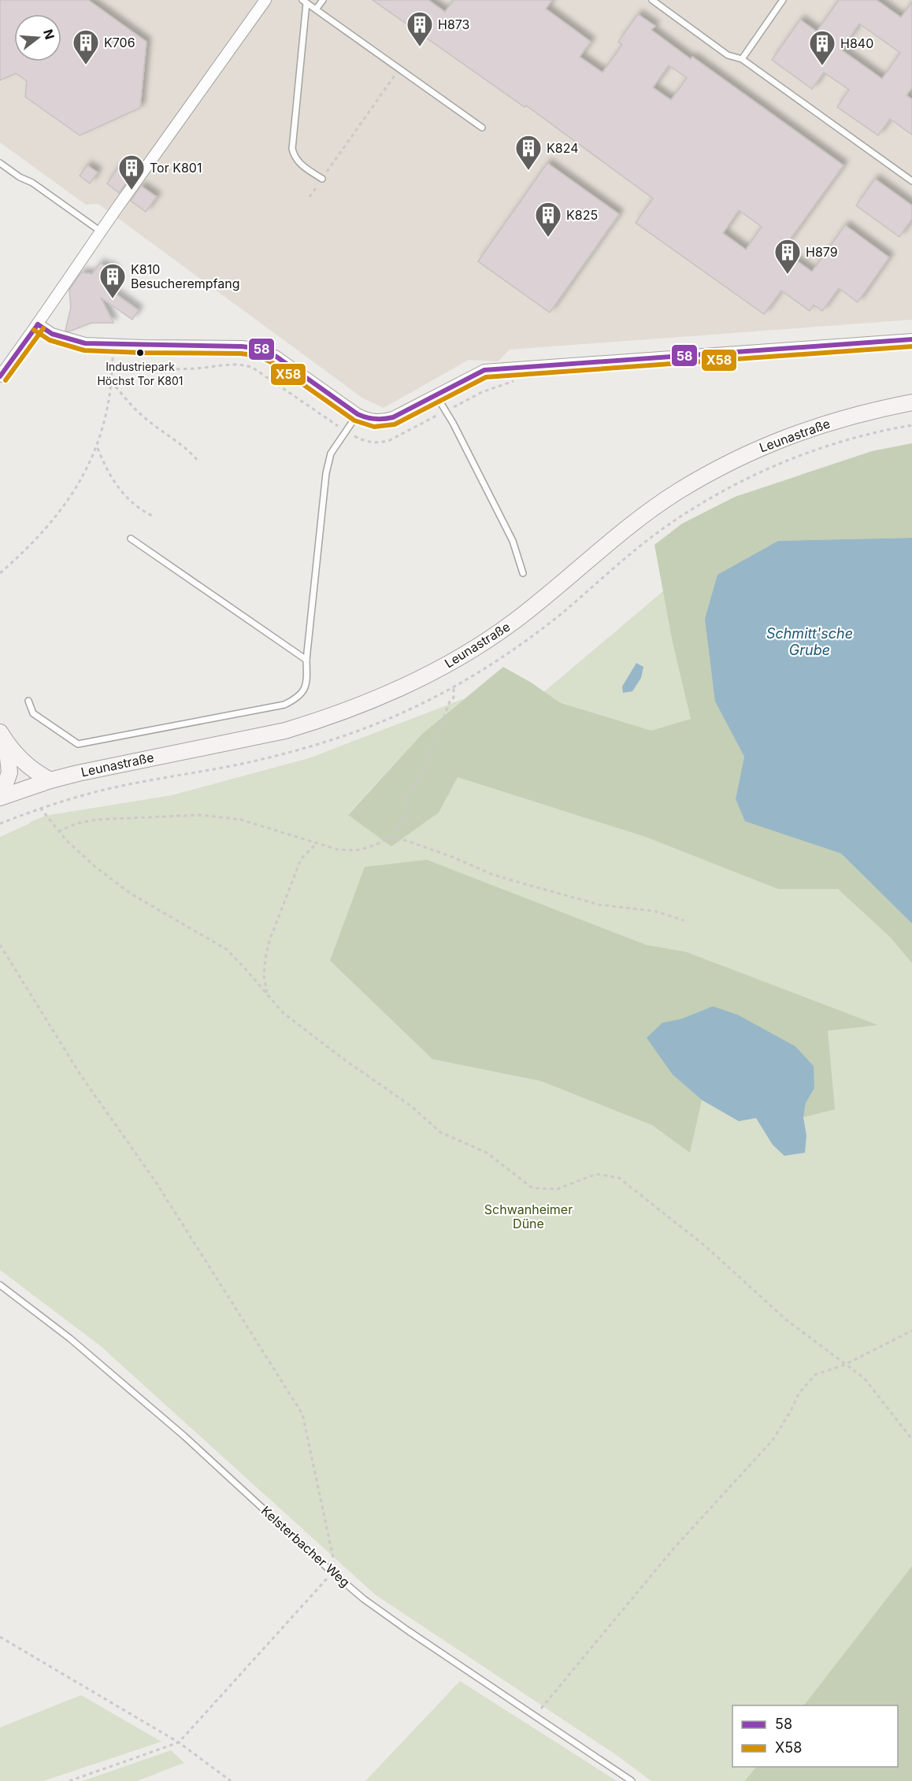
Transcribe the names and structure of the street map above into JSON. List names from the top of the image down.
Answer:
{
  "streets": {
    "main road": ["Leunastraße"],
    "lane": ["Kelsterbacher Weg"]
  },
  "water": ["Schmitt'sche Grube"],
  "parks": ["Schwanheimer Düne"],
  "places": {
    "building": [
      "H873",
      "K706",
      "H840",
      "K824",
      "Tor K801",
      "K825",
      "H879",
      "K810 Besucherempfang"
    ],
    "other": ["Industriepark Höchst Tor K801"]
  },
  "lines": ["transit line 58", "transit line X58"],
  "legend": ["58", "X58"],
  "north": "right"
}
